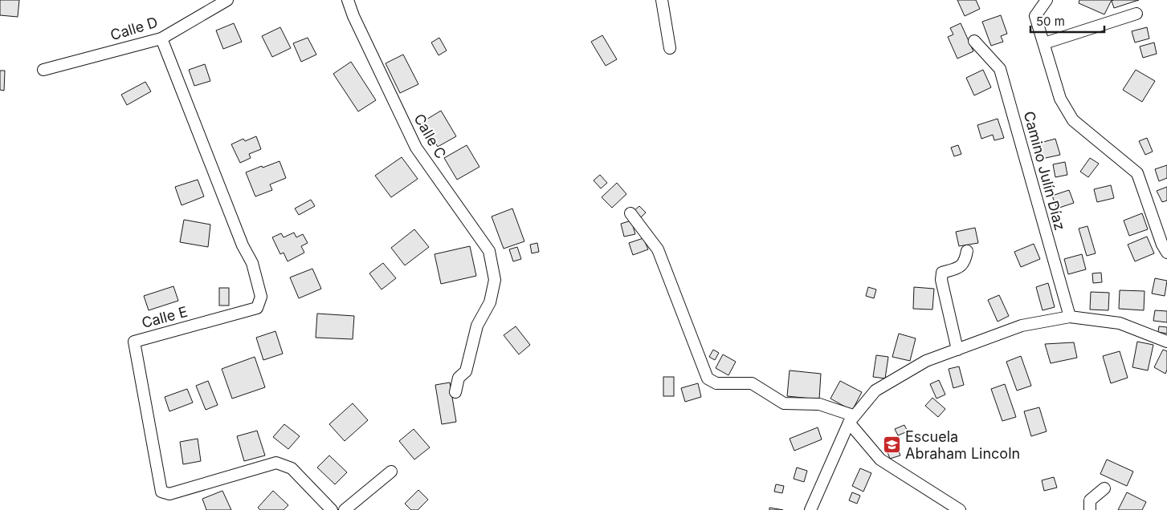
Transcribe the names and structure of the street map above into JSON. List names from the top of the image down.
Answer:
{
  "streets": {
    "street": [
      "Calle D",
      "Calle C",
      "Camino Julín Díaz",
      "Calle E"
    ]
  },
  "crossings": [
    ["Calle D", "Calle E"]
  ],
  "places": {
    "school or university": ["Escuela Abraham Lincoln"]
  },
  "scale_bar": "50 m"
}
